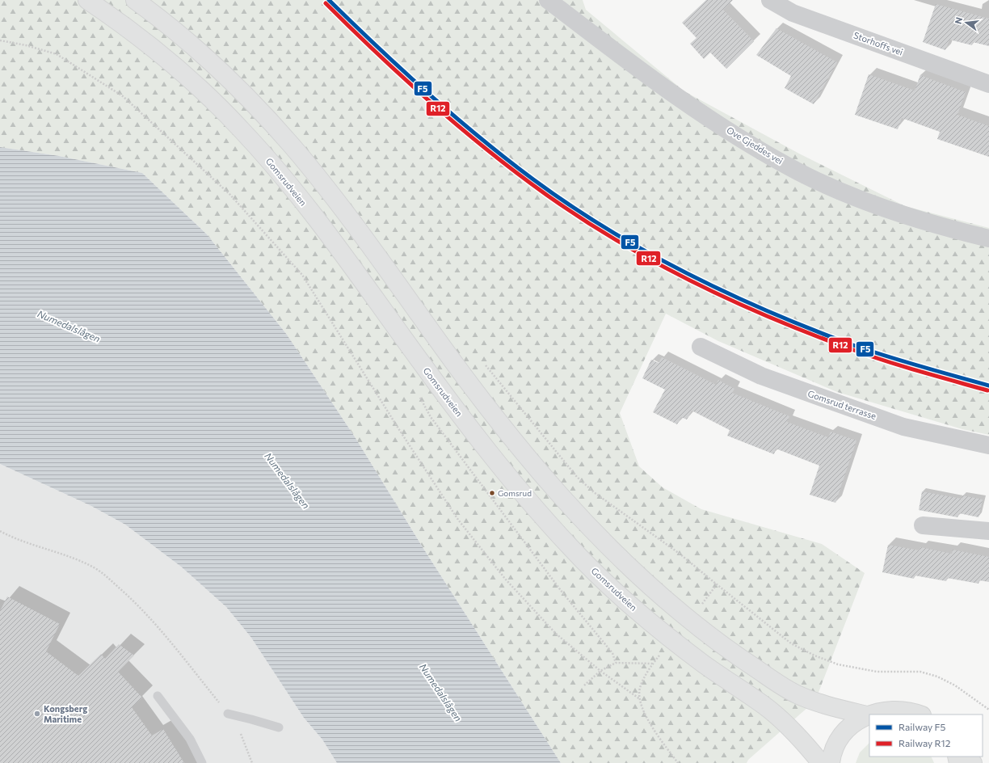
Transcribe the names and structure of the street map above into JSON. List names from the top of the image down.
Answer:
{
  "streets": {
    "highway": ["Gomsrudveien"],
    "street": ["Storhoffs vei", "Ove Gjeddes vei", "Gomsrud terrasse"]
  },
  "water": ["Numedalslågen"],
  "places": ["Gomsrud", "Kongsberg Maritime"],
  "lines": ["rail line F5", "rail line R12"],
  "legend": ["Railway F5", "Railway R12"],
  "north": "left"
}
